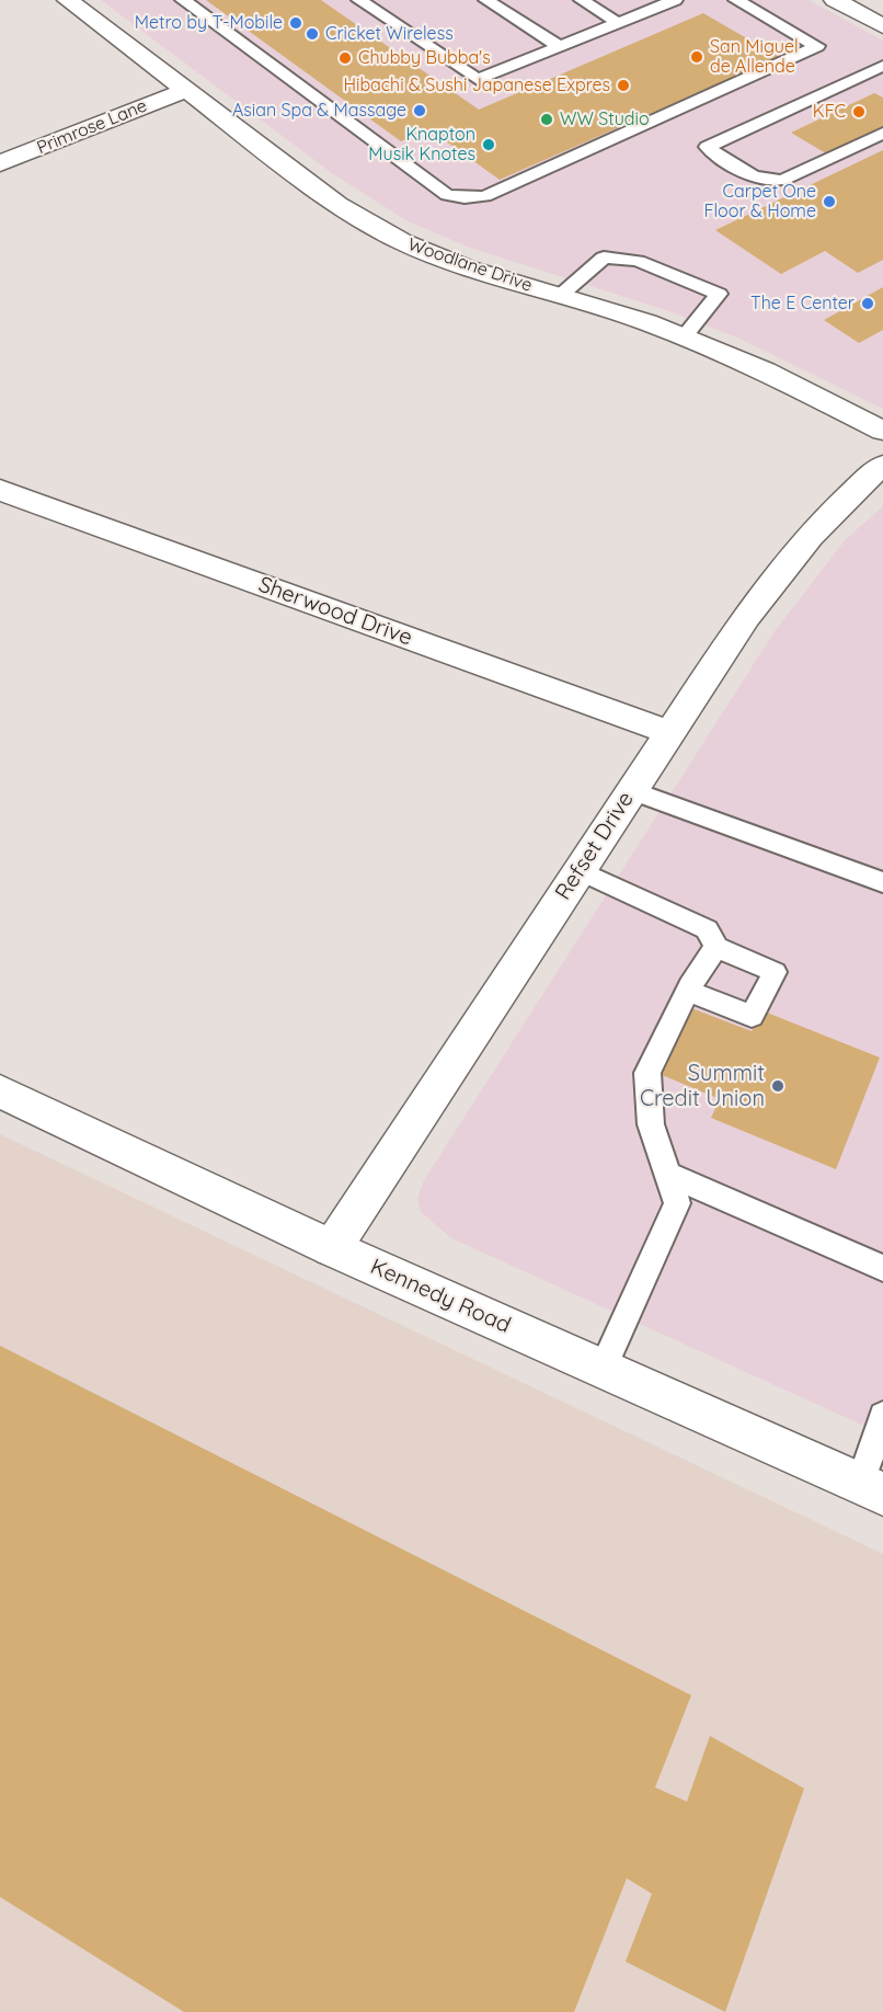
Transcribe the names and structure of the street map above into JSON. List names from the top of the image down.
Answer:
{
  "streets": {
    "street": [
      "Primrose Lane",
      "Woodlane Drive",
      "Sherwood Drive",
      "Refset Drive",
      "Kennedy Road"
    ]
  },
  "crossings": [
    ["Primrose Lane", "Woodlane Drive"],
    ["Sherwood Drive", "Refset Drive"],
    ["Refset Drive", "Kennedy Road"]
  ],
  "places": [
    "Metro by T-Mobile",
    "Cricket Wireless",
    "San Miguel de Allende",
    "Chubby Bubba's",
    "Hibachi & Sushi Japanese Expres",
    "Asian Spa & Massage",
    "KFC",
    "WW Studio",
    "Knapton Musik Knotes",
    "Carpet One Floor & Home",
    "The E Center",
    "Summit Credit Union"
  ]
}
